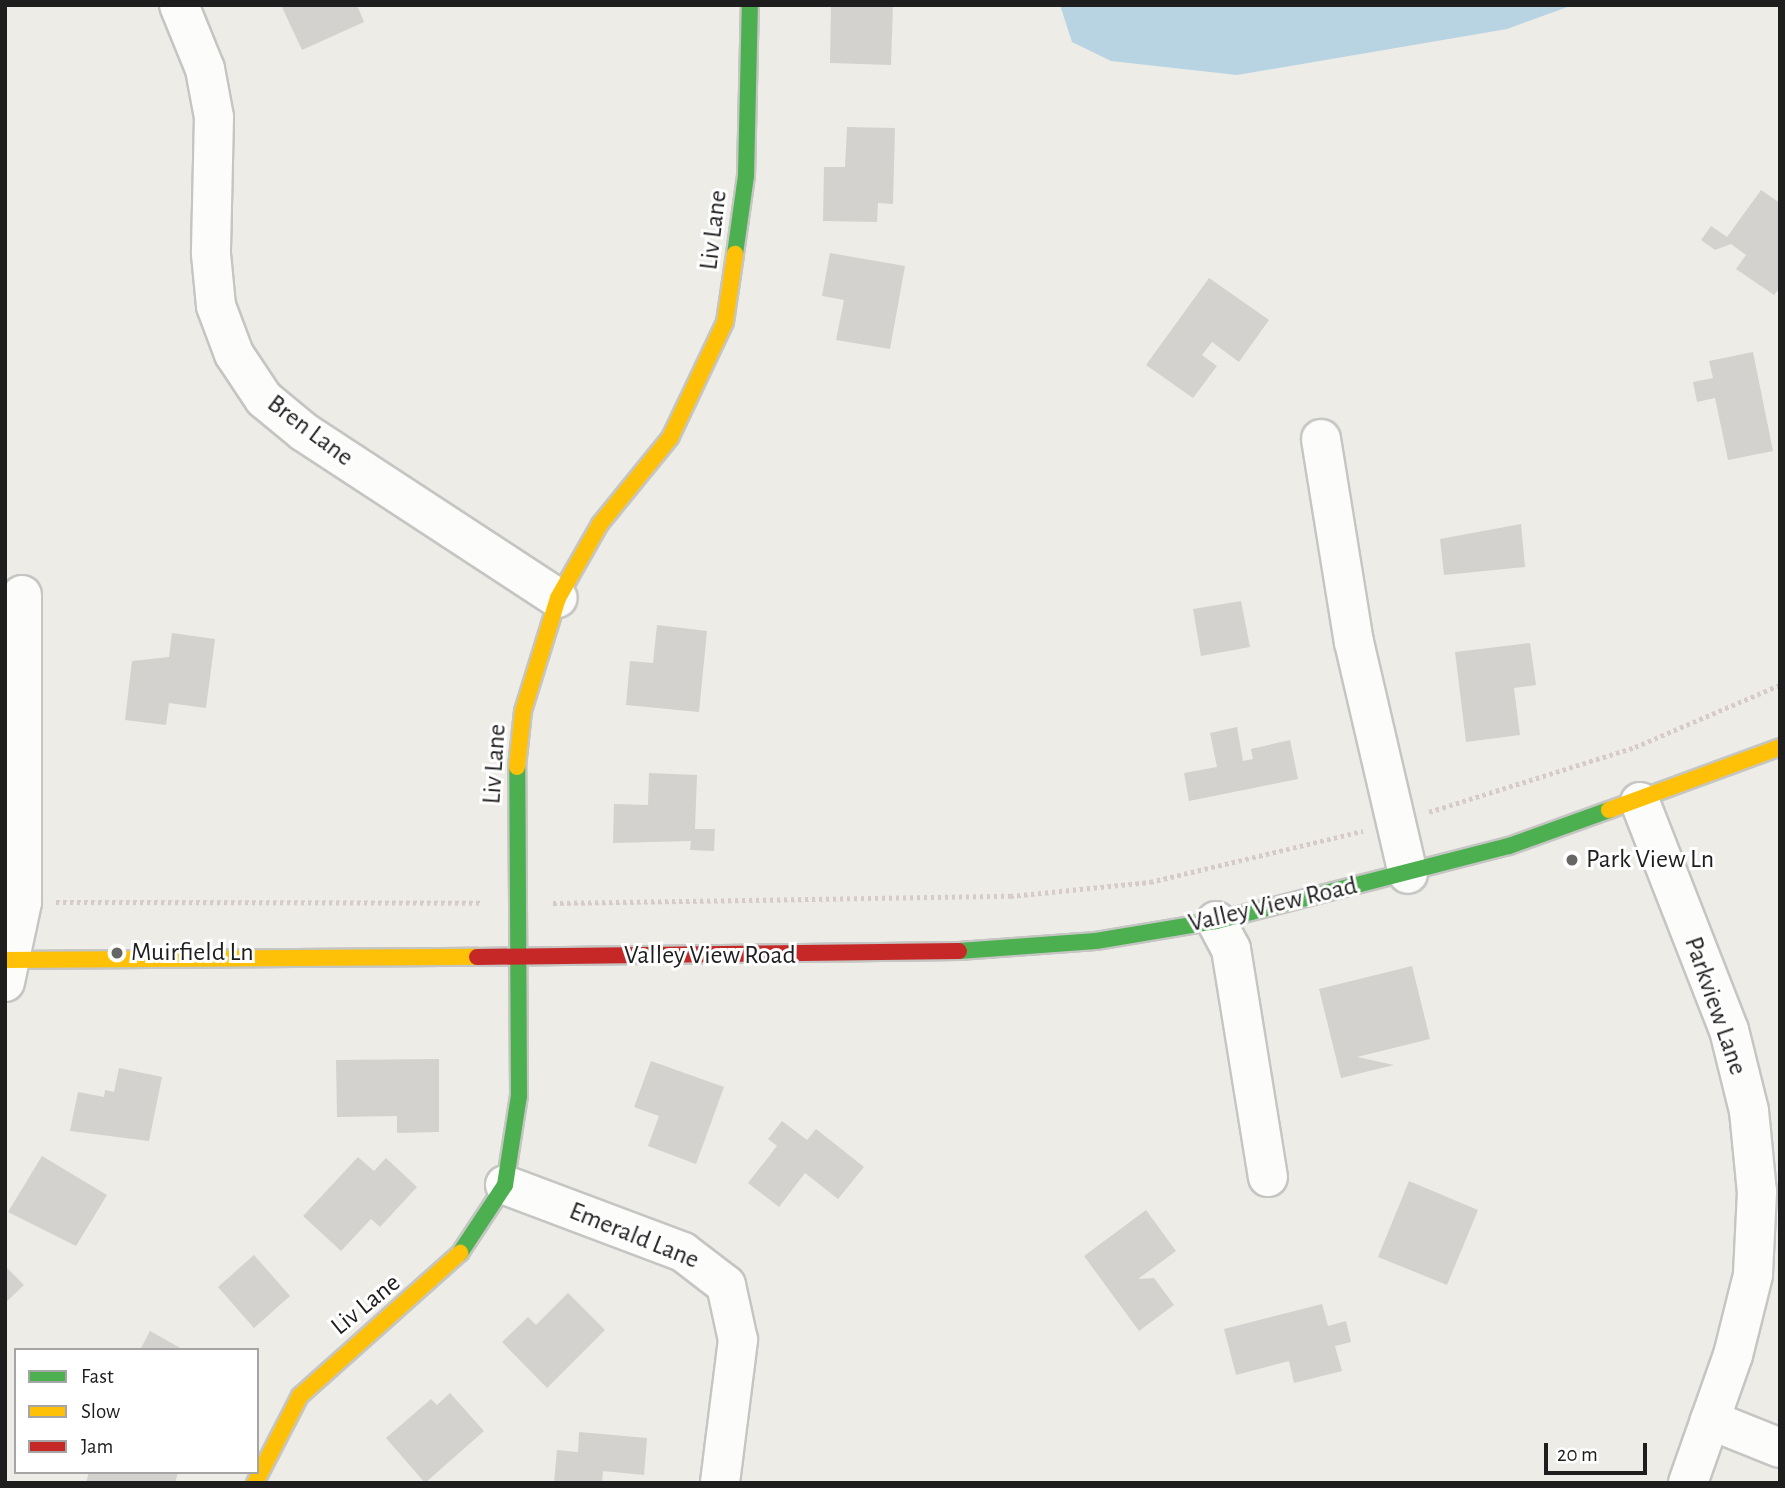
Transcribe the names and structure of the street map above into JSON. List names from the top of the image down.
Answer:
{
  "streets": {
    "street": [
      "Liv Lane",
      "Bren Lane",
      "Valley View Road",
      "Parkview Lane",
      "Emerald Lane"
    ]
  },
  "crossings": [
    ["Liv Lane", "Bren Lane"],
    ["Liv Lane", "Valley View Road"],
    ["Liv Lane", "Emerald Lane"],
    ["Valley View Road", "Parkview Lane"]
  ],
  "places": ["Park View Ln", "Muirfield Ln"],
  "legend": ["Fast", "Slow", "Jam"],
  "scale_bar": "20 m"
}
